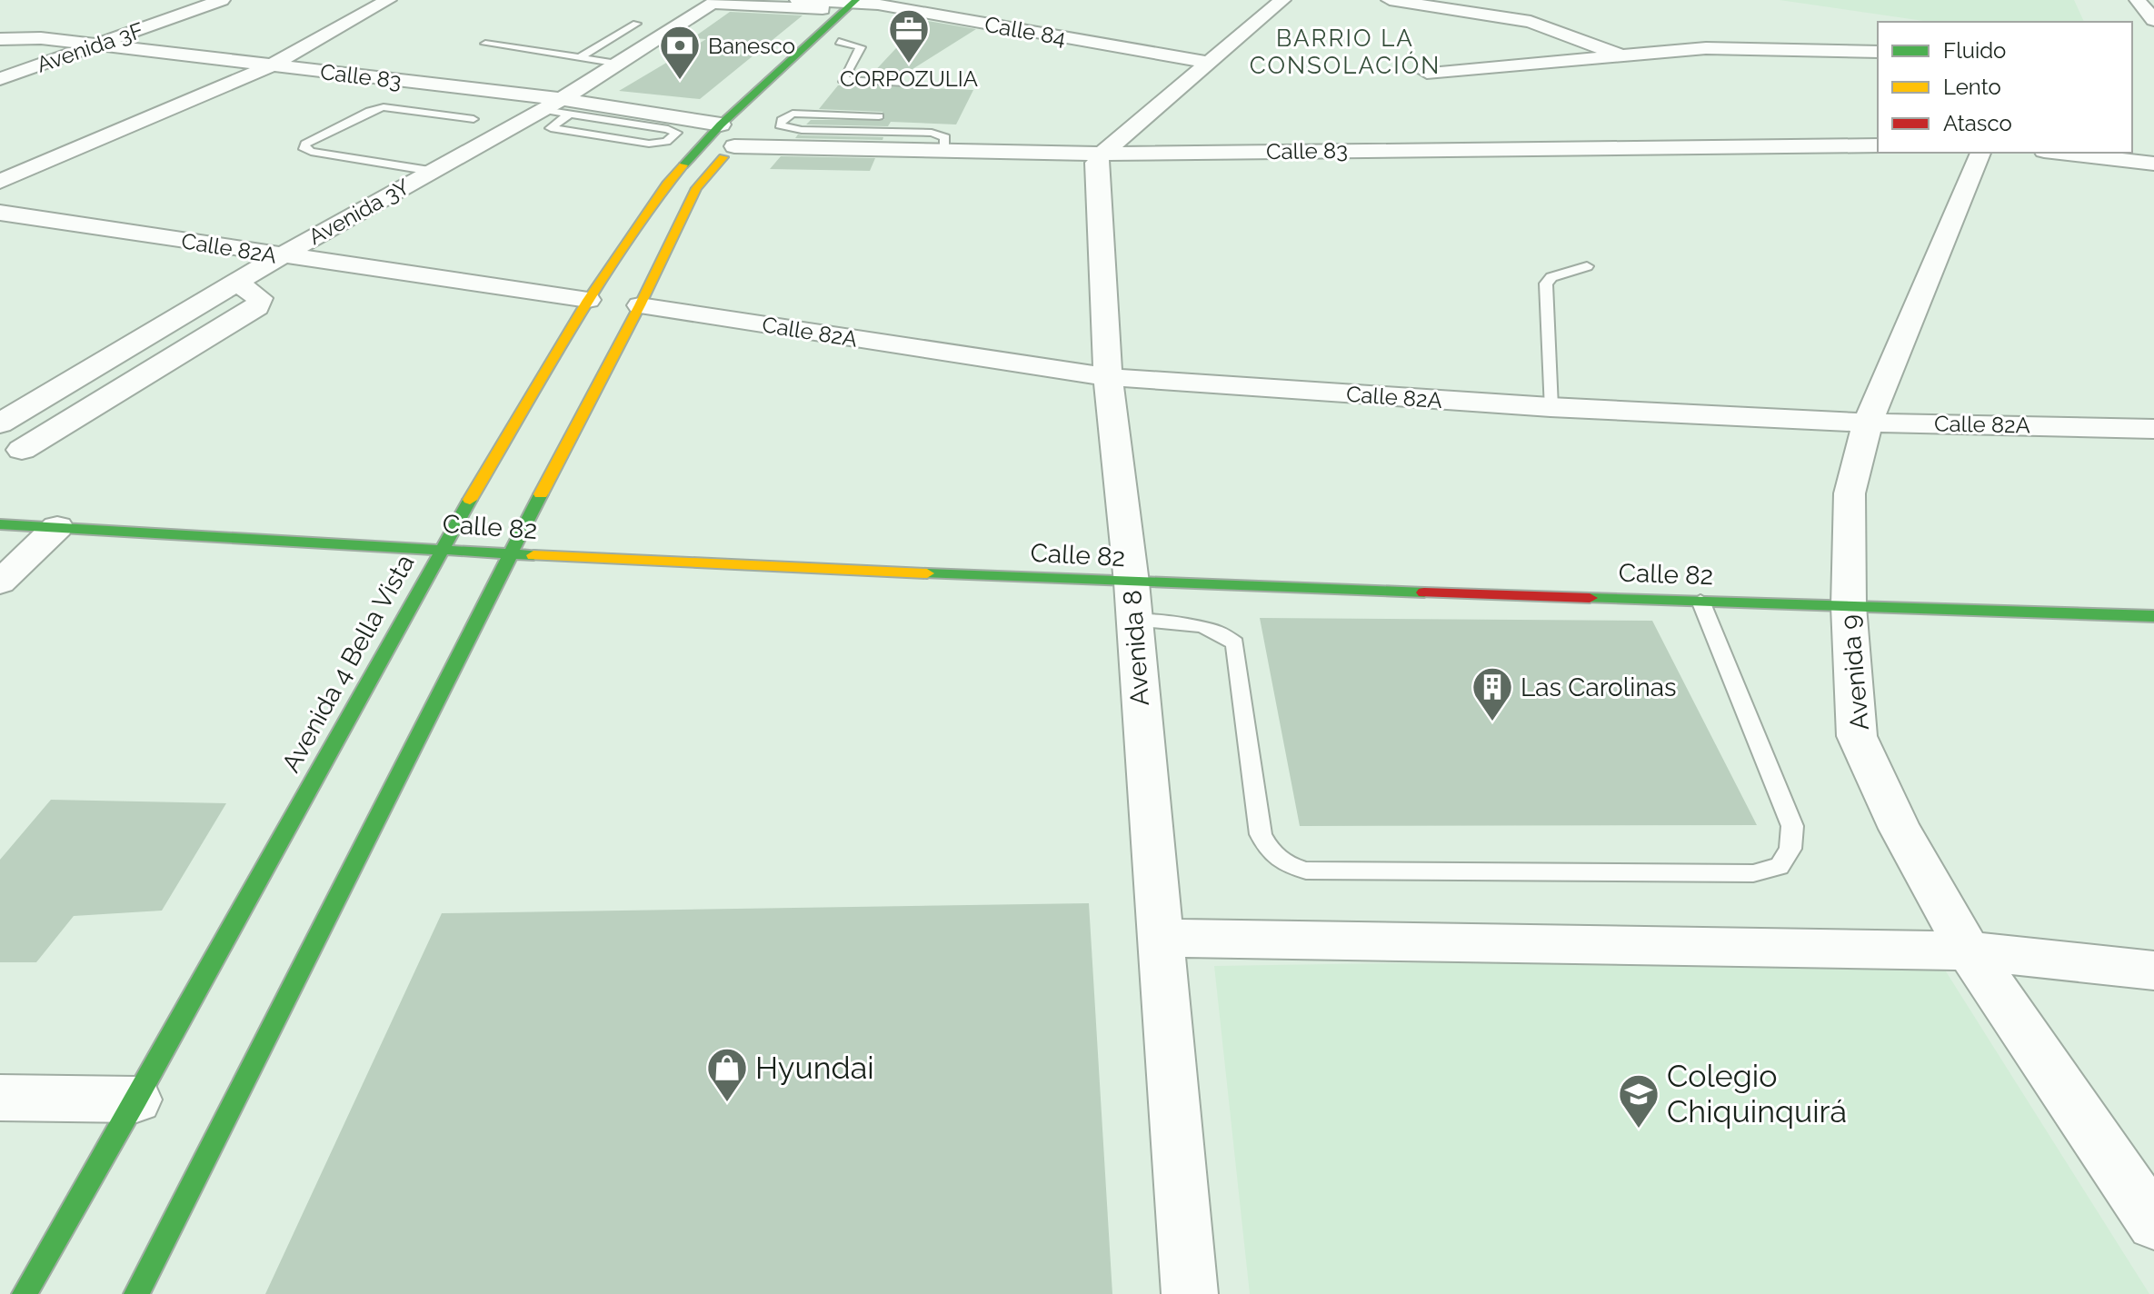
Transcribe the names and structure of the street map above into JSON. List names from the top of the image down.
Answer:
{
  "streets": {
    "street": [
      "Calle 84",
      "Avenida 3F",
      "Calle 83",
      "Avenida 3Y",
      "Calle 82A",
      "Calle 82",
      "Avenida 8",
      "Avenida 4 Bella Vista",
      "Avenida 9"
    ]
  },
  "crossings": [
    ["Calle 84", "Avenida 3Y"],
    ["Calle 84", "Avenida 4 Bella Vista"],
    ["Avenida 3F", "Calle 83"],
    ["Calle 83", "Avenida 3Y"],
    ["Calle 83", "Avenida 8"],
    ["Calle 83", "Avenida 4 Bella Vista"],
    ["Avenida 3Y", "Calle 82A"],
    ["Calle 82A", "Avenida 8"],
    ["Calle 82A", "Avenida 4 Bella Vista"],
    ["Calle 82A", "Avenida 9"],
    ["Calle 82", "Avenida 8"],
    ["Calle 82", "Avenida 4 Bella Vista"],
    ["Calle 82", "Avenida 9"]
  ],
  "districts": ["BARRIO LA CONSOLACIÓN"],
  "places": {
    "office": ["CORPOZULIA"],
    "bank": ["Banesco"],
    "building": ["Las Carolinas"],
    "shop": ["Hyundai"],
    "school or university": ["Colegio Chiquinquirá"]
  },
  "legend": ["Fluido", "Lento", "Atasco"]
}
